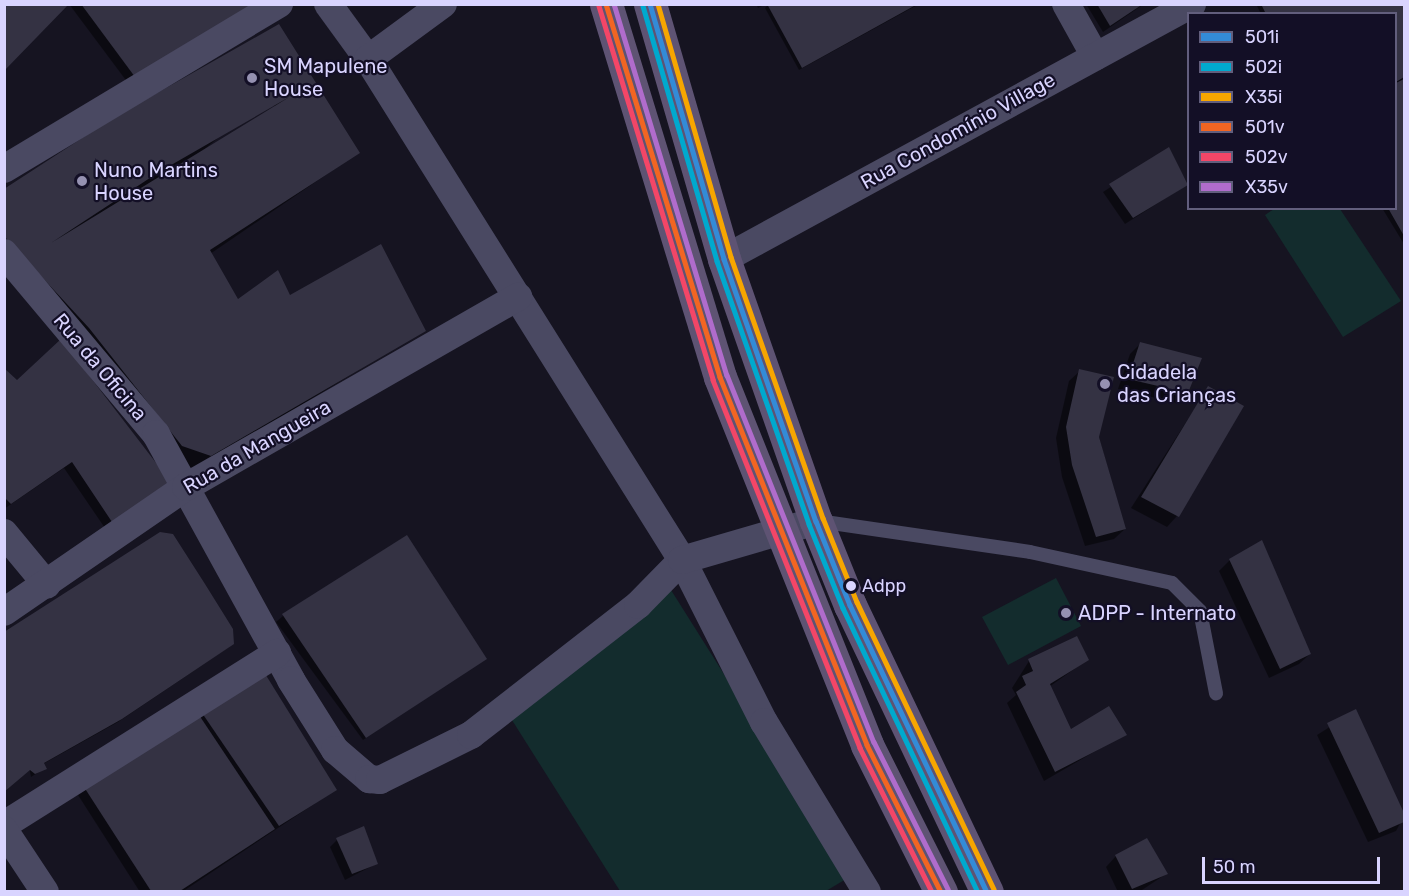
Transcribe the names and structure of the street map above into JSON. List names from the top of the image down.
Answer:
{
  "streets": {
    "street": ["Rua Condomínio Village", "Rua da Oficina", "Rua da Mangueira"]
  },
  "crossings": [
    ["Rua da Oficina", "Rua da Mangueira"]
  ],
  "places": [
    "SM Mapulene House",
    "Nuno Martins House",
    "Cidadela das Crianças",
    "Adpp",
    "ADPP - Internato"
  ],
  "lines": [
    "transit line 501i",
    "transit line X35i",
    "transit line 501v",
    "transit line X35v",
    "transit line 502i",
    "transit line 502v"
  ],
  "legend": [
    "501i",
    "502i",
    "X35i",
    "501v",
    "502v",
    "X35v"
  ],
  "scale_bar": "50 m"
}
